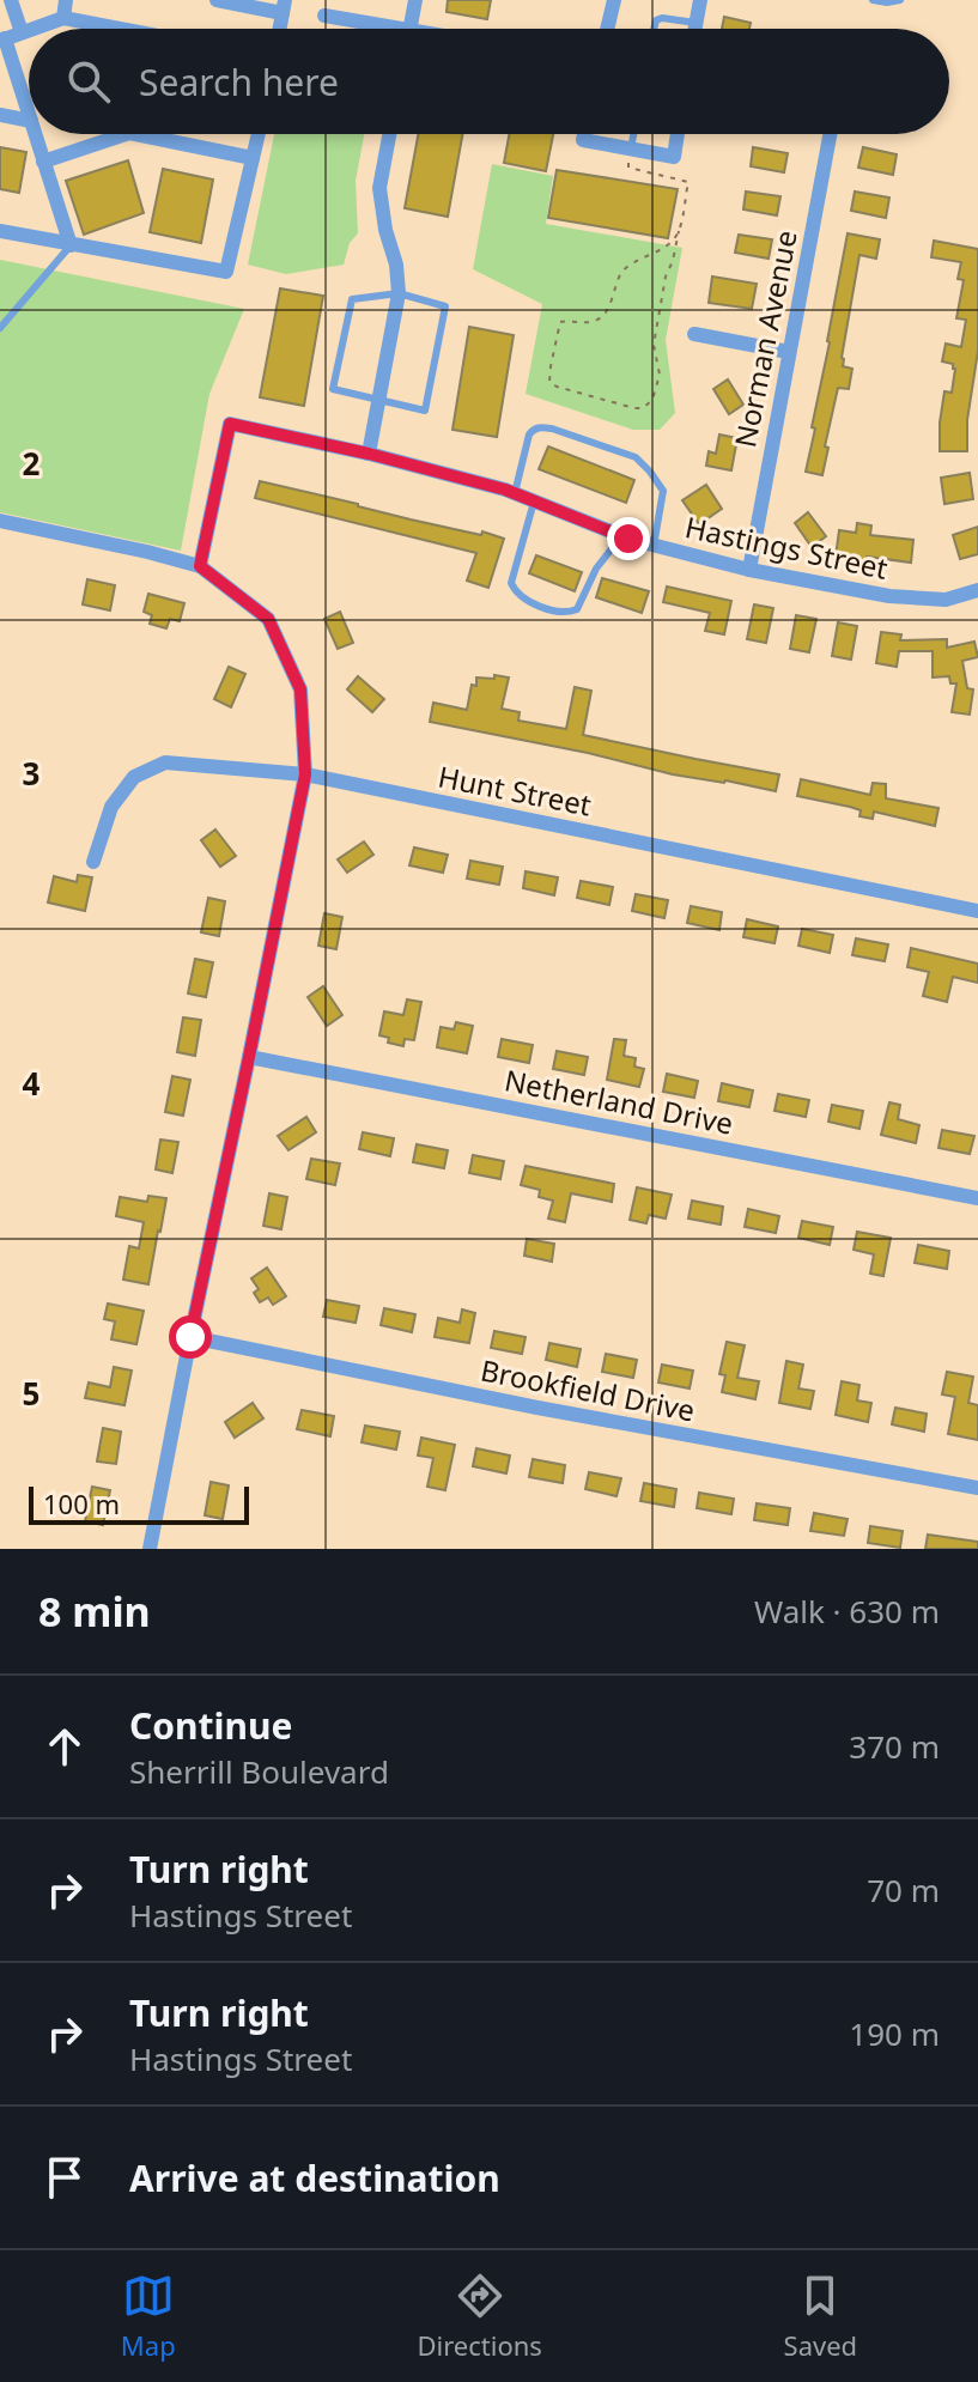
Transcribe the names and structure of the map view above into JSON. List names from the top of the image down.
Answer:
{
  "streets": {
    "street": [
      "Norman Avenue",
      "Hastings Street",
      "Hunt Street",
      "Netherland Drive",
      "Brookfield Drive"
    ]
  },
  "crossings": [
    ["Norman Avenue", "Hastings Street"]
  ],
  "scale_bar": "100 m",
  "page": {
    "search": "Search here",
    "scale": "100 m",
    "heading": ["8 min", "Walk · 630 m"],
    "list": [
      ["Continue", "Sherrill Boulevard", "370 m"],
      ["Turn right", "Hastings Street", "70 m"],
      ["Turn right", "Hastings Street", "190 m"],
      "Arrive at destination"
    ],
    "nav": ["Map", "Directions", "Saved"]
  },
  "grid": {
    "rows": [
      "2",
      "3",
      "4",
      "5"
    ]
  }
}
